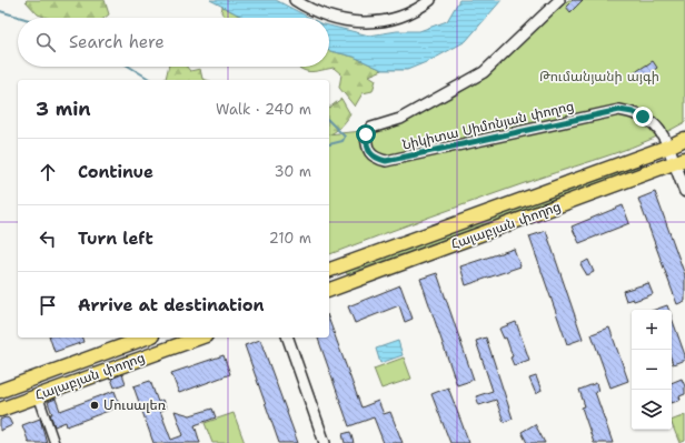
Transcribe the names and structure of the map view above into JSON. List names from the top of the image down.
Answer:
{
  "streets": {
    "main road": ["Հալաբյան փողոց"],
    "street": ["Նիկիտա Սիմոնյան փողոց"]
  },
  "crossings": [
    ["Նիկիտա Սիմոնյան փողոց", "Հալաբյան փողոց"]
  ],
  "parks": ["Թումանյանի այգի"],
  "places": ["Մուսալեռ"],
  "page": {
    "search": "Search here",
    "heading": ["3 min", "Walk · 240 m"],
    "list": [
      ["Continue", "30 m"],
      ["Turn left", "210 m"],
      "Arrive at destination"
    ],
    "map_buttons": ["+", "−"]
  }
}
